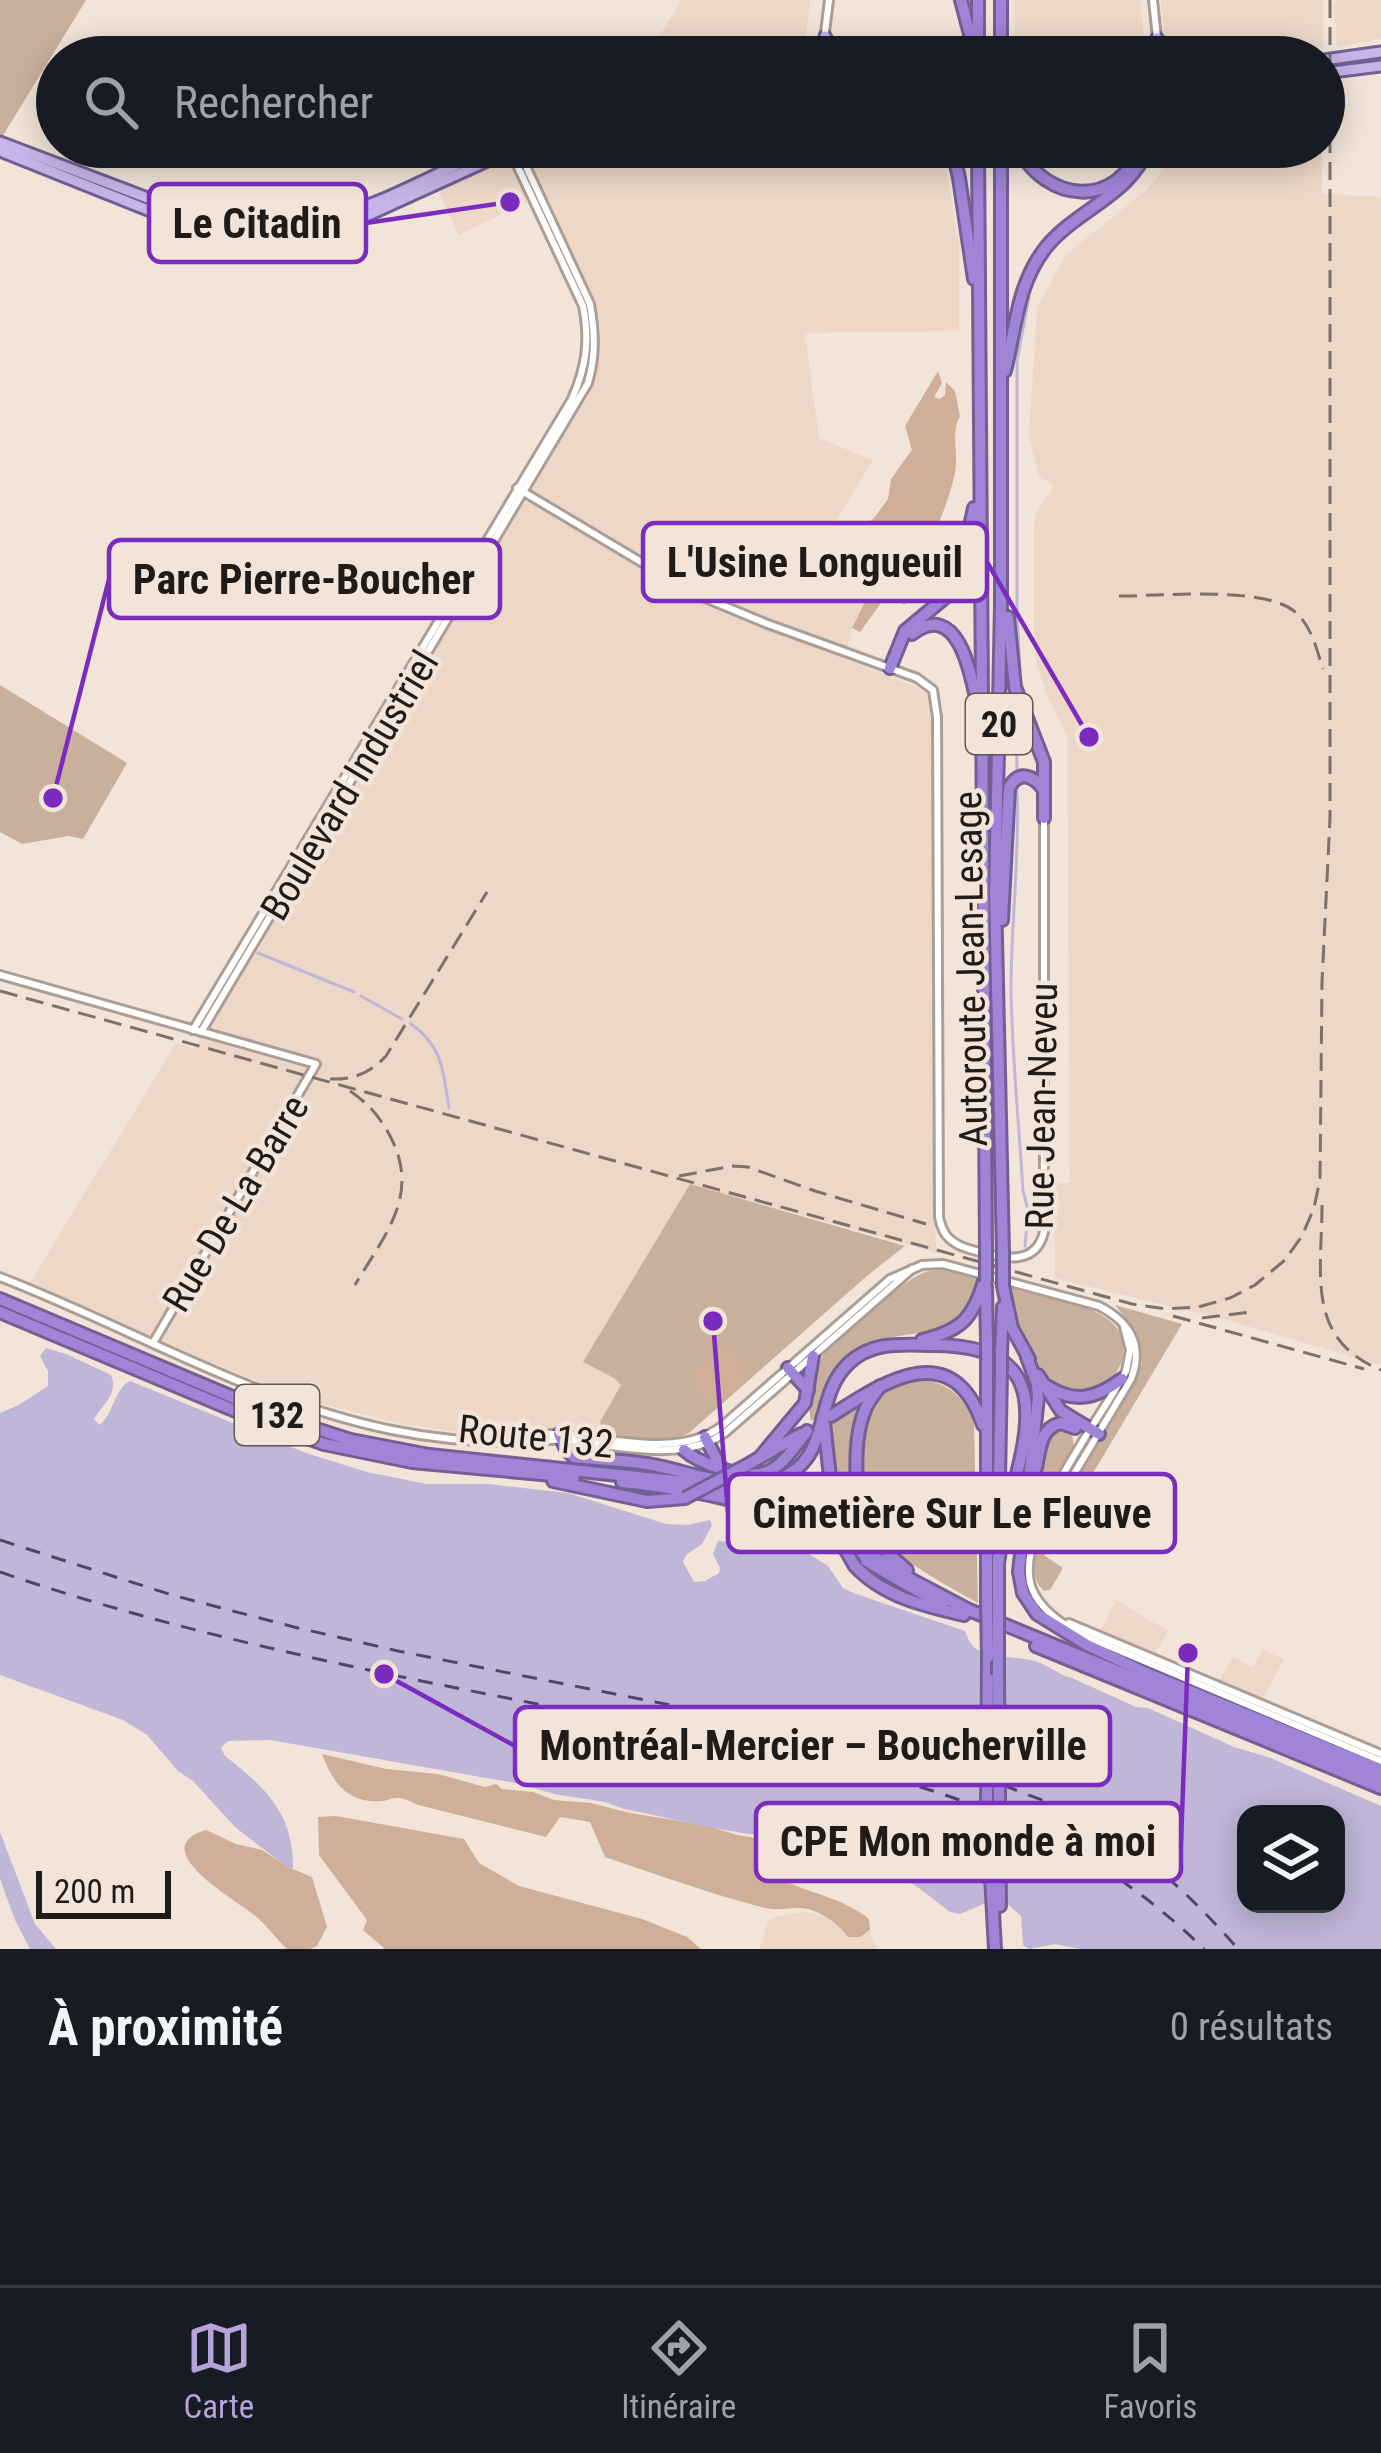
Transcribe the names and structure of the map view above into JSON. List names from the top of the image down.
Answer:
{
  "streets": {
    "highway": [
      "20",
      "Autoroute Jean-Lesage",
      "132",
      "Route 132"
    ],
    "street": ["Boulevard Industriel", "Rue Jean-Neveu", "Rue De La Barre"]
  },
  "crossings": [
    ["Boulevard Industriel", "Rue De La Barre"]
  ],
  "places": [
    "Le Citadin",
    "L'Usine Longueuil",
    "Parc Pierre-Boucher",
    "Cimetière Sur Le Fleuve",
    "CPE Mon monde à moi",
    "Montréal-Mercier – Boucherville"
  ],
  "scale_bar": "200 m",
  "page": {
    "search": "Rechercher",
    "scale": "200 m",
    "heading": ["À proximité", "0 résultats"],
    "nav": ["Carte", "Itinéraire", "Favoris"]
  }
}
